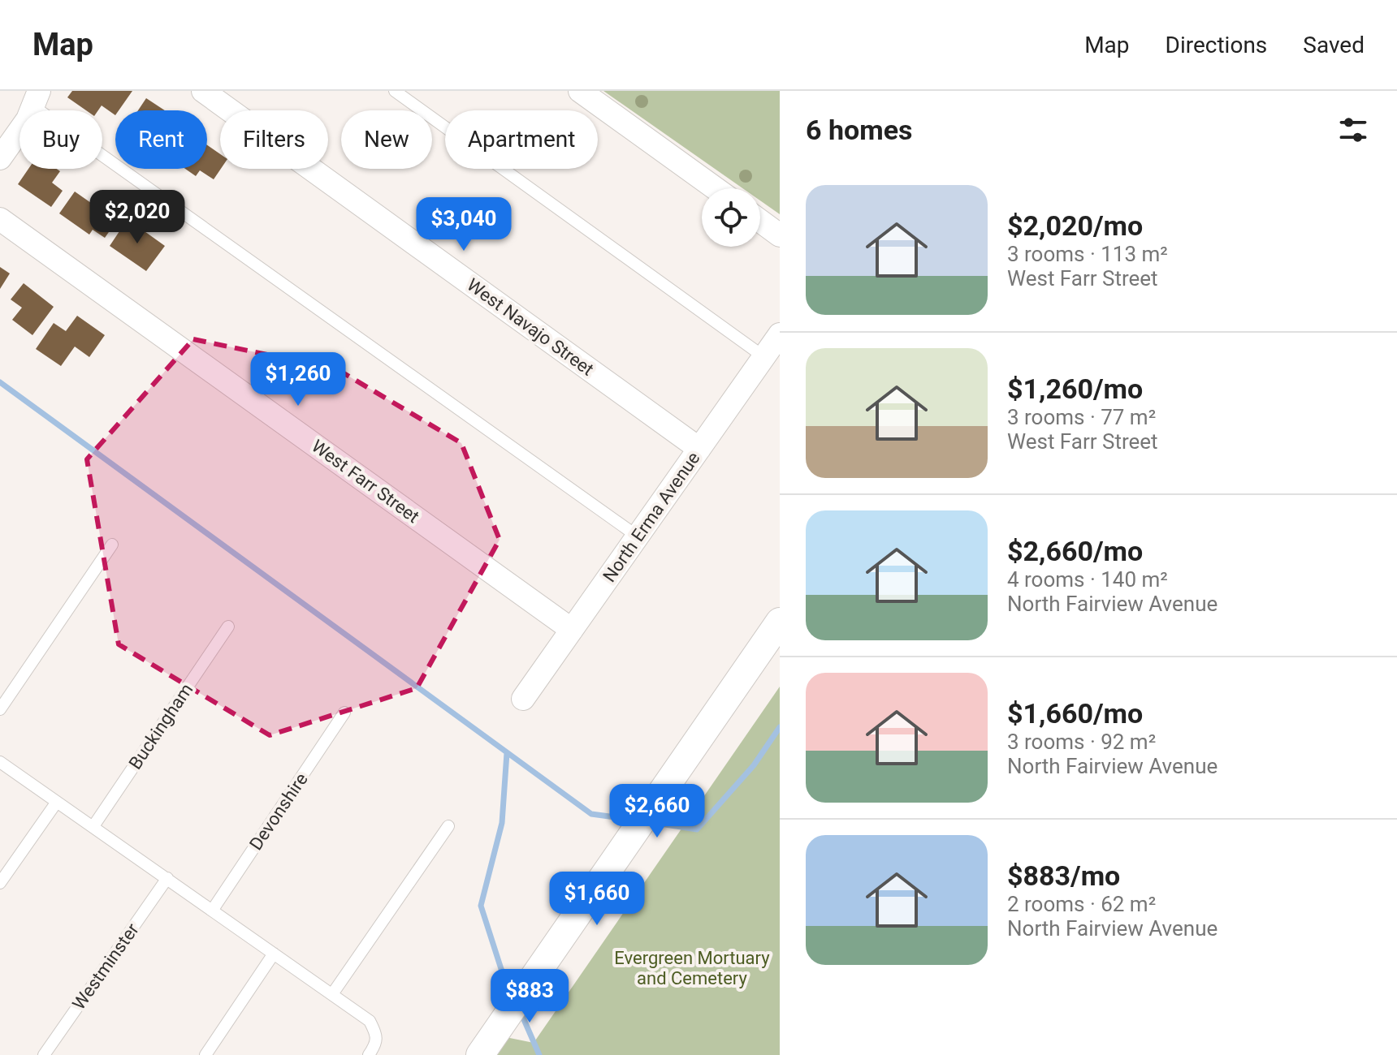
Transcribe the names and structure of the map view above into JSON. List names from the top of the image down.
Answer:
{
  "streets": {
    "street": ["West Navajo Street", "West Farr Street", "North Erma Avenue"],
    "lane": ["Buckingham", "Devonshire", "Westminster"]
  },
  "crossings": [
    ["West Navajo Street", "North Erma Avenue"],
    ["West Farr Street", "North Erma Avenue"]
  ],
  "parks": ["Evergreen Mortuary and Cemetery"],
  "page": {
    "header": "Map",
    "nav": ["Map", "Directions", "Saved"],
    "heading": "6 homes",
    "chip": [
      "Buy",
      "Rent",
      "Filters",
      "New",
      "Apartment"
    ],
    "list": [
      {
        "name": "$2,020/mo",
        "note": "3 rooms · 113 m² · West Farr Street"
      },
      {
        "name": "$1,260/mo",
        "note": "3 rooms · 77 m² · West Farr Street"
      },
      {
        "name": "$2,660/mo",
        "note": "4 rooms · 140 m² · North Fairview Avenue"
      },
      {
        "name": "$1,660/mo",
        "note": "3 rooms · 92 m² · North Fairview Avenue"
      },
      {
        "name": "$883/mo",
        "note": "2 rooms · 62 m² · North Fairview Avenue"
      }
    ],
    "price": [
      "$2,020",
      "$3,040",
      "$1,260",
      "$2,660",
      "$1,660",
      "$883"
    ]
  }
}
